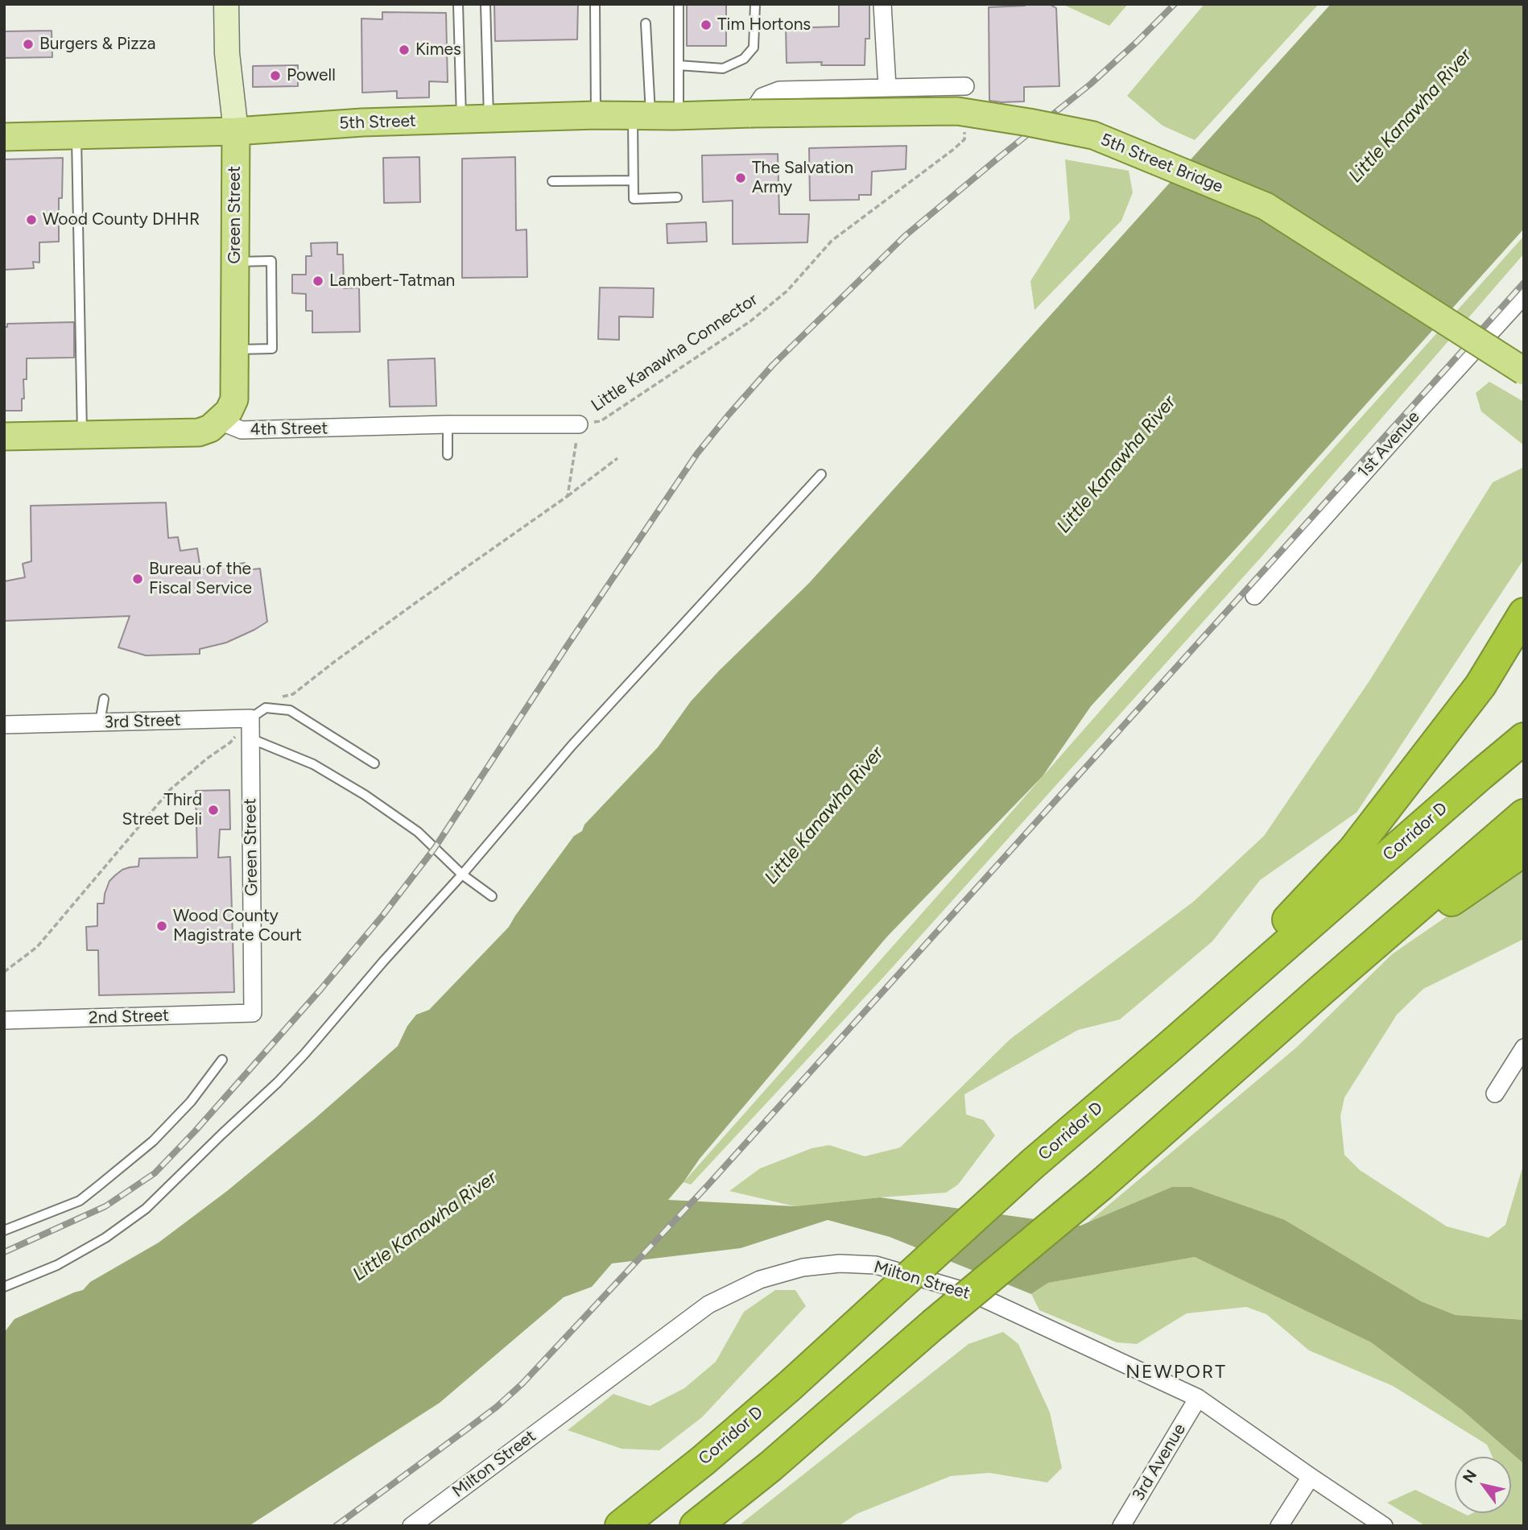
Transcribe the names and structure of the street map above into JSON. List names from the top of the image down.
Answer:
{
  "streets": {
    "highway": ["Corridor D"],
    "main road": ["5th Street", "5th Street Bridge", "Green Street"],
    "street": [
      "4th Street",
      "1st Avenue",
      "3rd Street",
      "2nd Street",
      "Milton Street",
      "3rd Avenue"
    ],
    "path": ["Little Kanawha Connector"]
  },
  "crossings": [
    ["5th Street", "5th Street Bridge"],
    ["5th Street", "Green Street"],
    ["Green Street", "4th Street"],
    ["Green Street", "2nd Street"],
    ["Little Kanawha Connector", "4th Street"],
    ["Milton Street", "3rd Avenue"]
  ],
  "districts": ["NEWPORT"],
  "water": ["Little Kanawha River"],
  "places": [
    "Tim Hortons",
    "Burgers & Pizza",
    "Kimes",
    "Powell",
    "The Salvation Army",
    "Wood County DHHR",
    "Lambert-Tatman",
    "Bureau of the Fiscal Service",
    "Third Street Deli",
    "Wood County Magistrate Court"
  ],
  "north": "top left"
}
